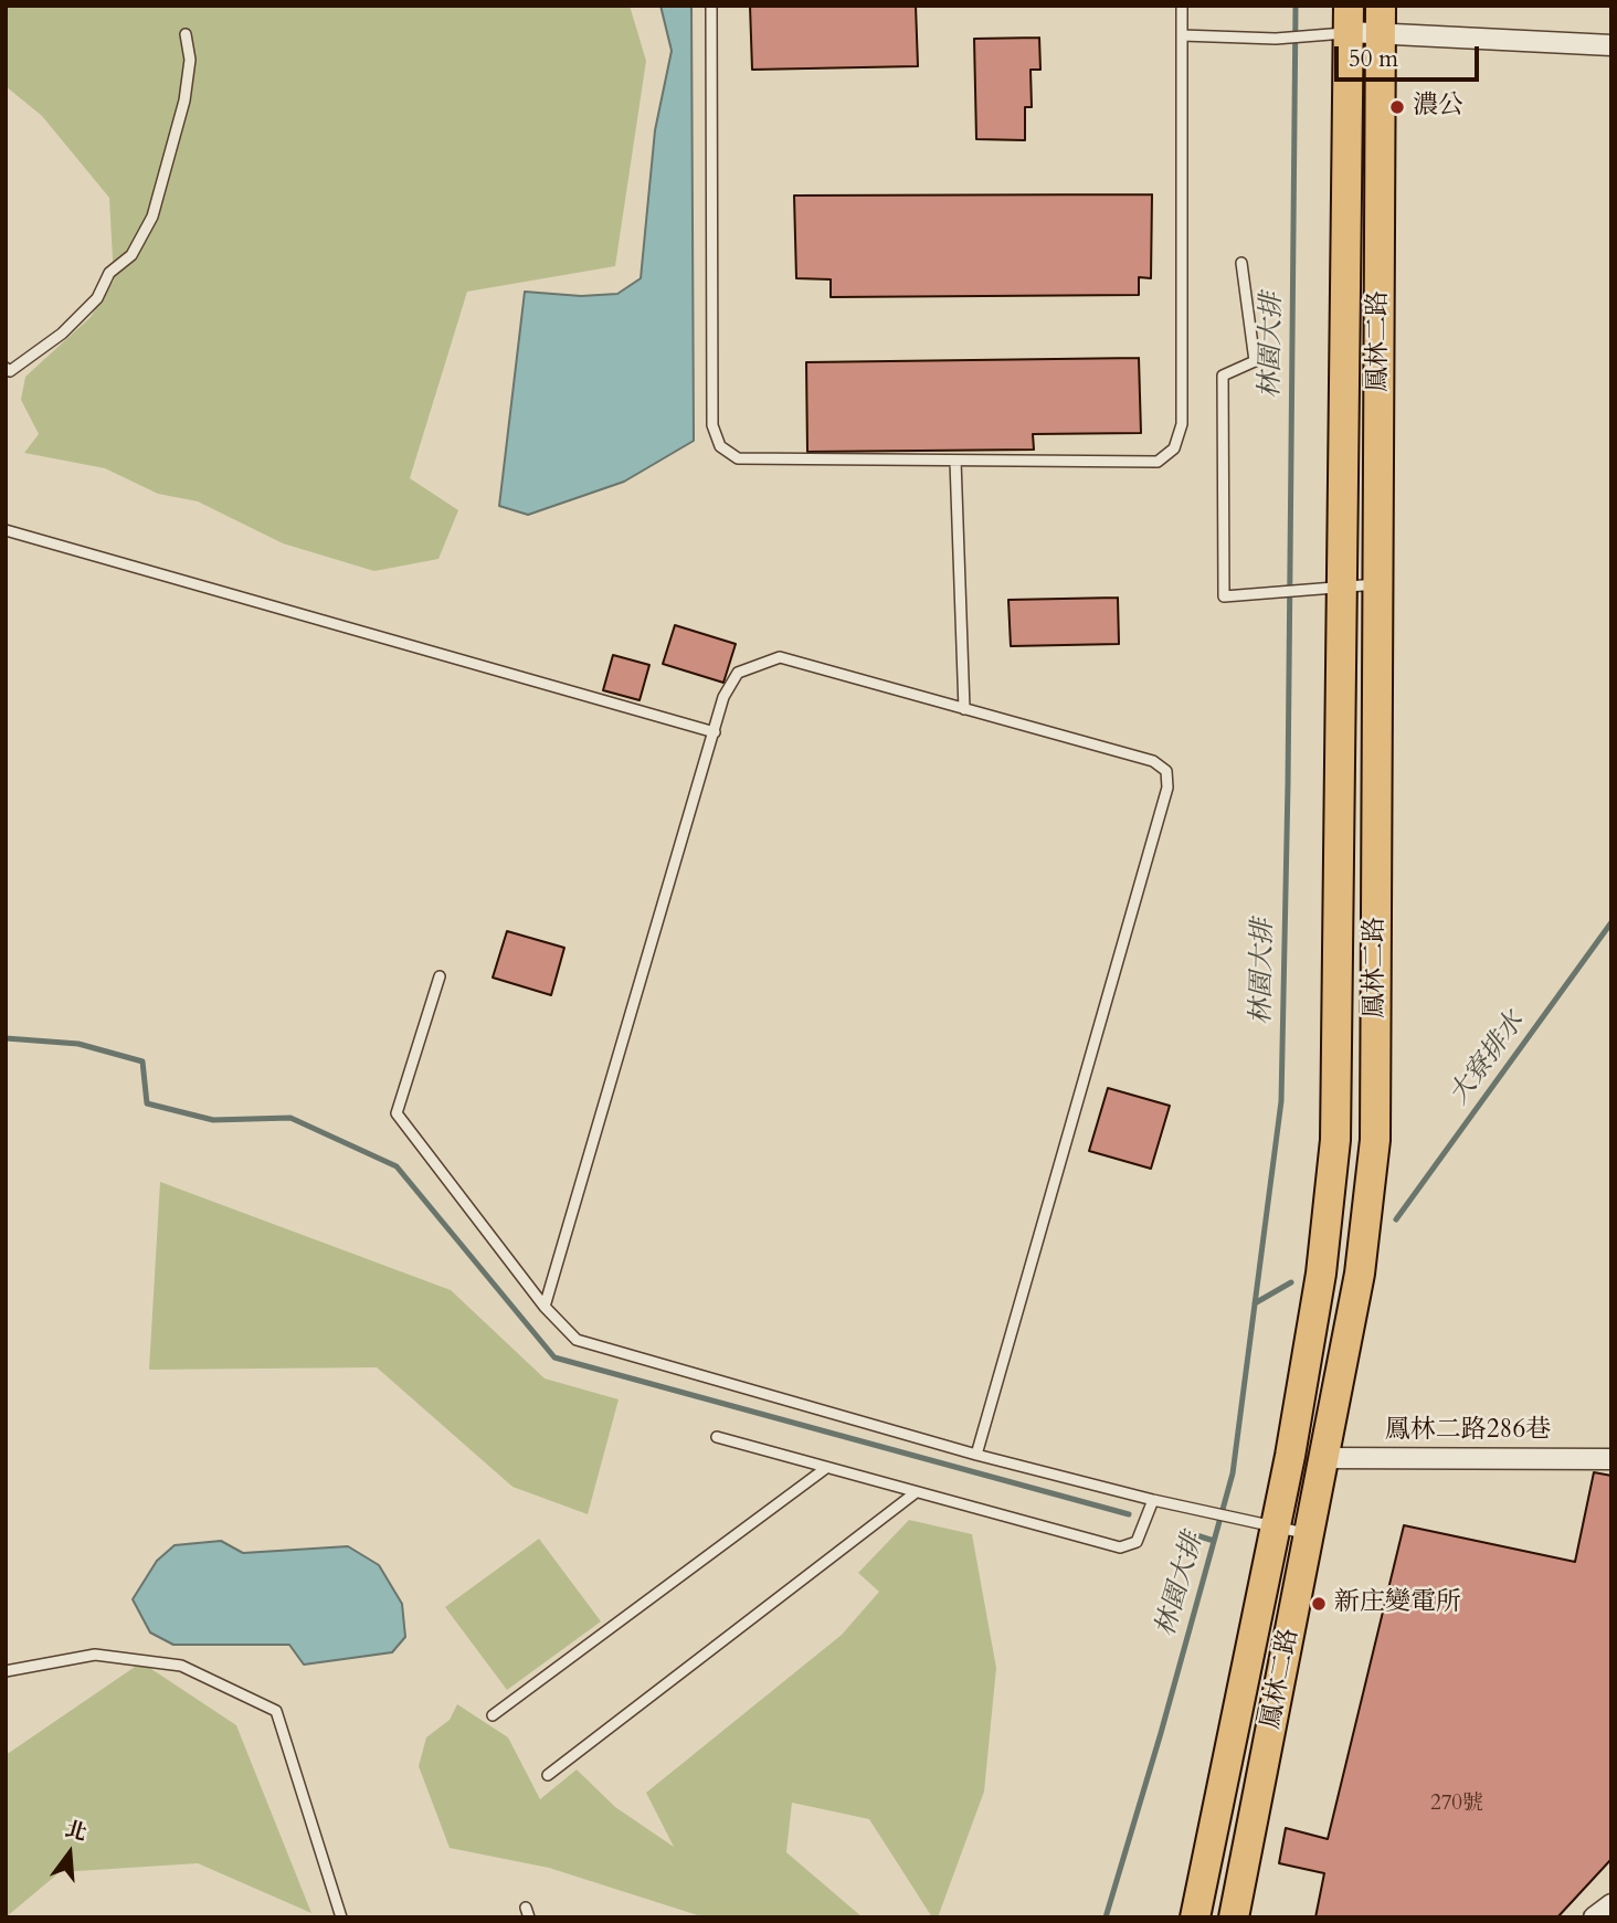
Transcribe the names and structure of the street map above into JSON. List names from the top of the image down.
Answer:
{
  "streets": {
    "main road": ["鳳林二路"],
    "street": ["鳳林二路286巷"]
  },
  "crossings": [
    ["鳳林二路", "鳳林二路286巷"]
  ],
  "water": ["林園大排", "大寮排水"],
  "places": ["濃公", "新庄變電所"],
  "house_numbers": ["270號"],
  "scale_bar": "50 m",
  "north": "top"
}
